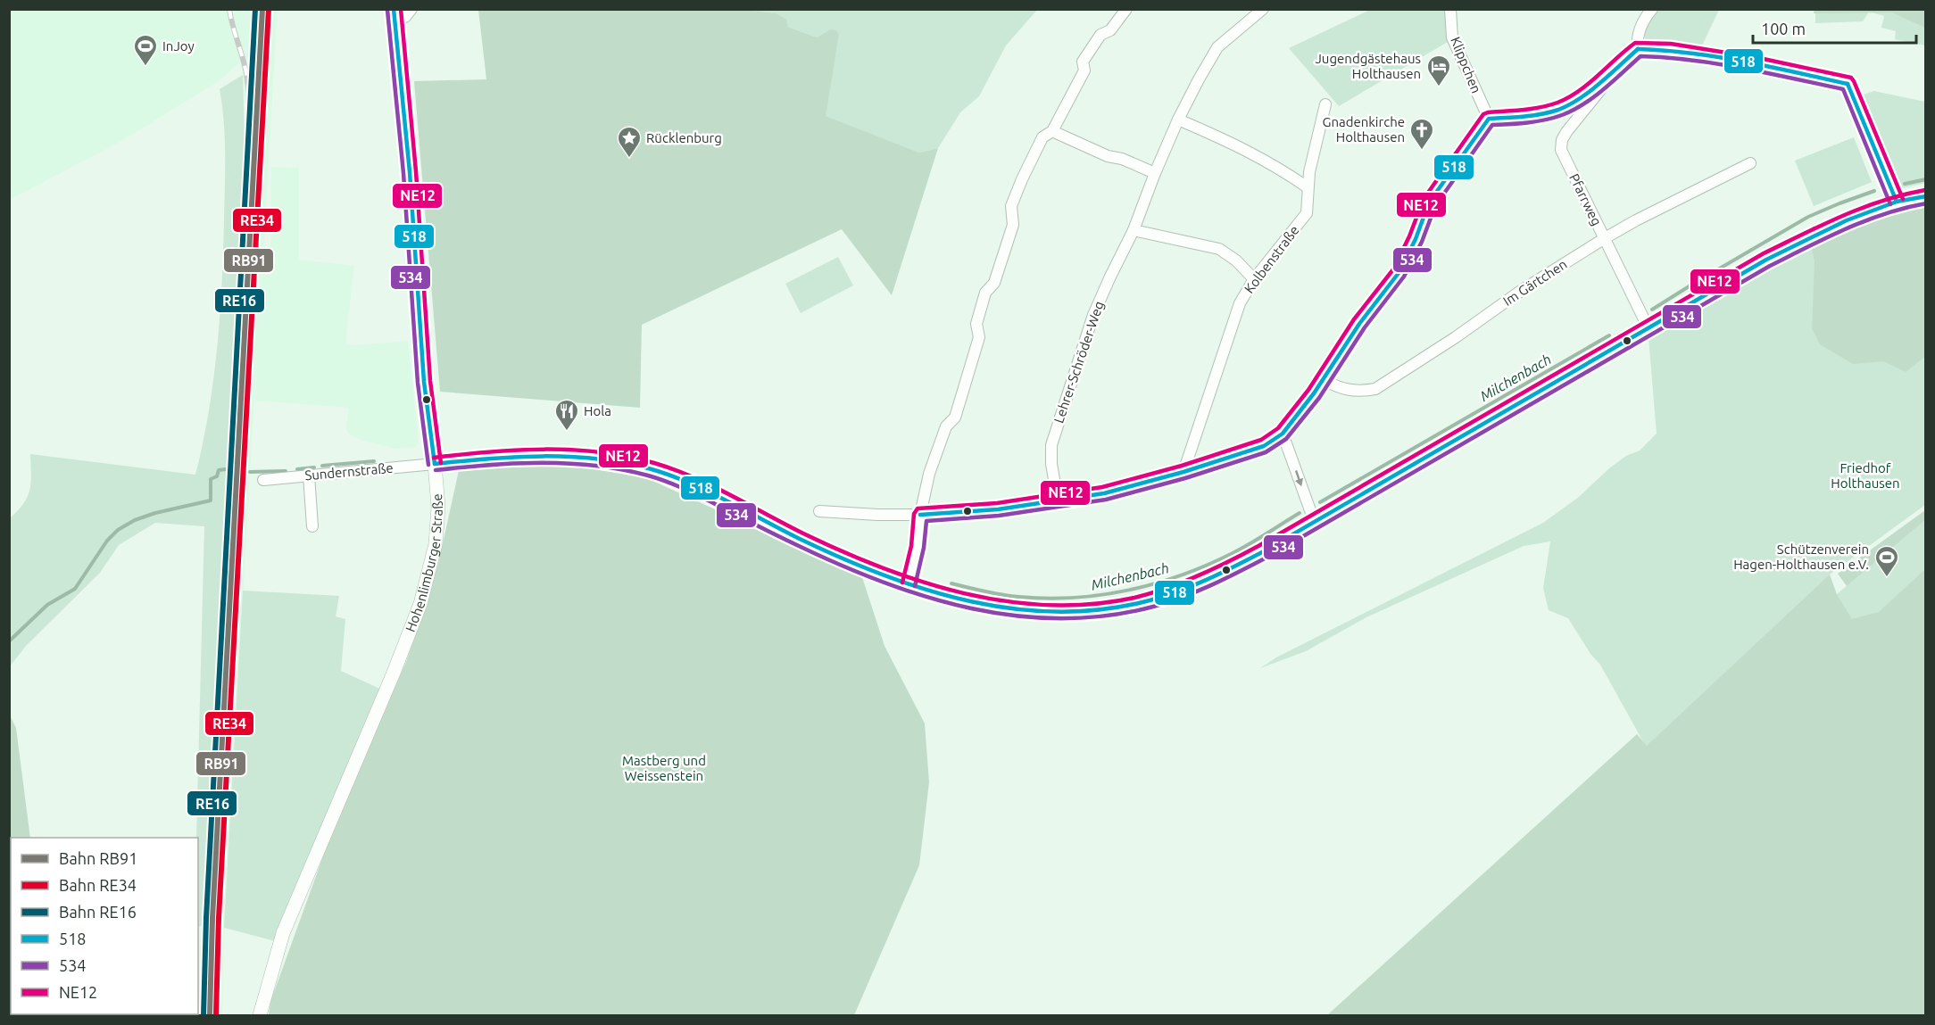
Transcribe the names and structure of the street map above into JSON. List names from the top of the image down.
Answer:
{
  "streets": {
    "main road": ["Hohenlimburger Straße"],
    "street": [
      "Klippchen",
      "Pfarrweg",
      "Kolbenstraße",
      "Im Gärtchen",
      "Lehrer-Schröder-Weg",
      "Sundernstraße"
    ]
  },
  "crossings": [
    ["Pfarrweg", "Im Gärtchen"],
    ["Sundernstraße", "Hohenlimburger Straße"]
  ],
  "water": ["Milchenbach"],
  "parks": ["Friedhof Holthausen", "Mastberg und Weissenstein"],
  "places": {
    "sports": ["InJoy", "Schützenverein Hagen-Holthausen e.V."],
    "hotel": ["Jugendgästehaus Holthausen"],
    "church": ["Gnadenkirche Holthausen"],
    "place": ["Rücklenburg"],
    "restaurant": ["Hola"]
  },
  "lines": [
    "rail line RB91",
    "rail line RE34",
    "rail line RE16",
    "transit line 518",
    "transit line NE12",
    "transit line 534"
  ],
  "legend": [
    "Bahn RB91",
    "Bahn RE34",
    "Bahn RE16",
    "518",
    "534",
    "NE12"
  ],
  "scale_bar": "100 m"
}
